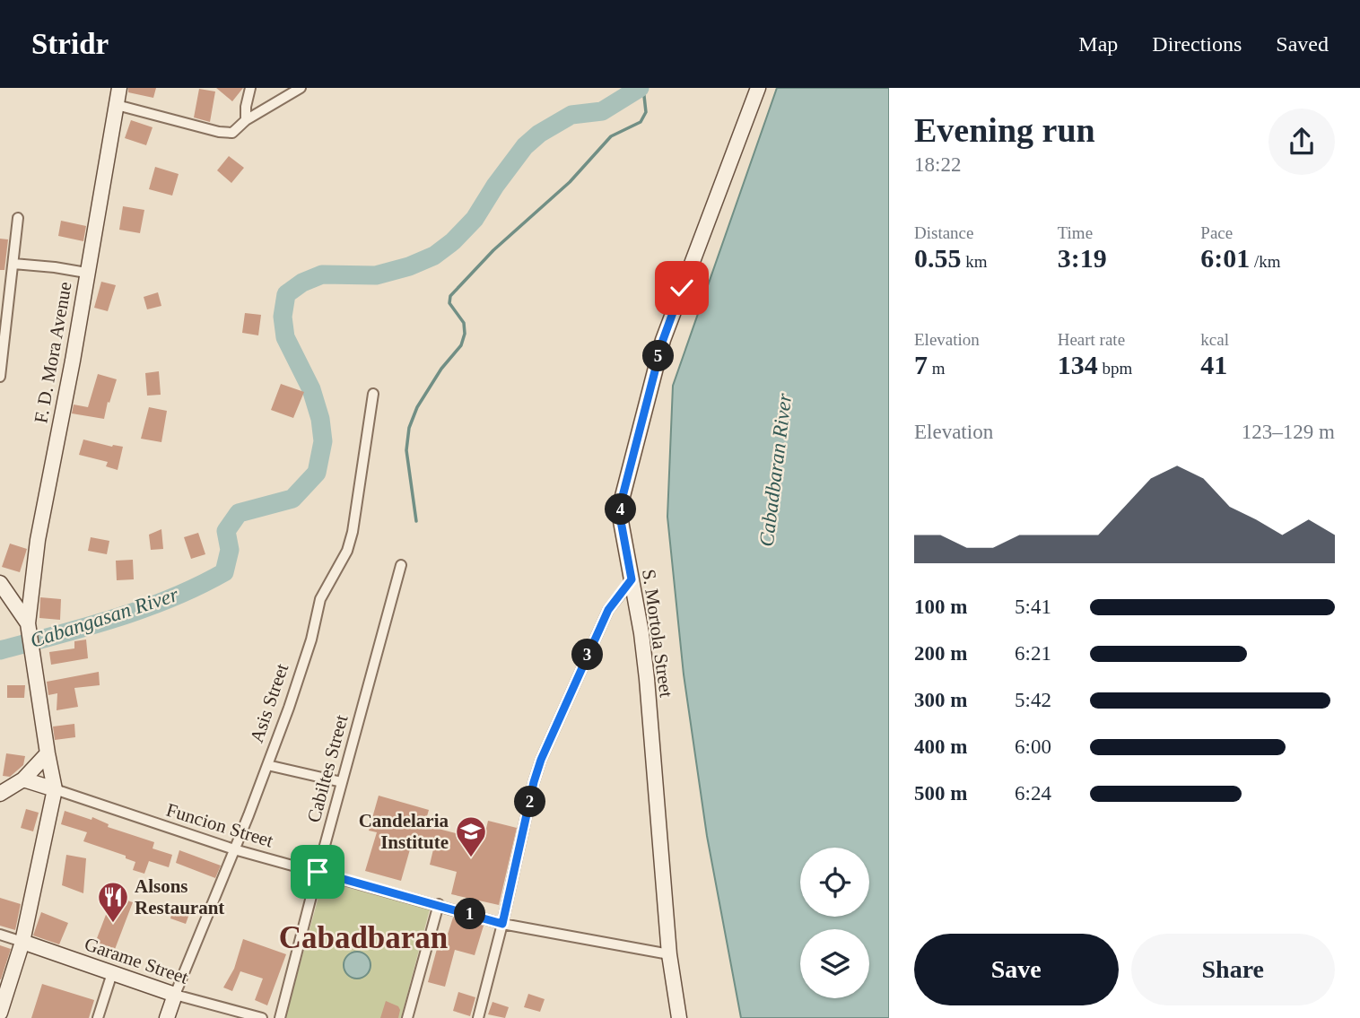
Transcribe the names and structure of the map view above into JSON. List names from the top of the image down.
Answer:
{
  "streets": {
    "street": [
      "F. D. Mora Avenue",
      "S. Mortola Street",
      "Asis Street",
      "Cabiltes Street",
      "Funcion Street",
      "Garame Street"
    ]
  },
  "crossings": [
    ["S. Mortola Street", "Funcion Street"],
    ["Asis Street", "Funcion Street"],
    ["Asis Street", "Garame Street"],
    ["Cabiltes Street", "Funcion Street"]
  ],
  "districts": ["Cabadbaran"],
  "water": ["Cabadbaran River", "Cabangasan River"],
  "places": {
    "school or university": ["Candelaria Institute"],
    "restaurant": ["Alsons Restaurant"]
  },
  "page": {
    "header": "Stridr",
    "nav": ["Map", "Directions", "Saved"],
    "heading": ["Evening run", "18:22"],
    "stats": [
      ["Distance", "0.55 km"],
      ["Time", "3:19"],
      ["Pace", "6:01 /km"],
      ["Elevation", "7 m"],
      ["Heart rate", "134 bpm"],
      ["kcal", "41"]
    ],
    "pins": [
      "5",
      "4",
      "3",
      "2",
      "1"
    ],
    "chart": ["Elevation", "123–129 m"],
    "list": [
      {
        "name": "100 m",
        "note": "5:41"
      },
      {
        "name": "200 m",
        "note": "6:21"
      },
      {
        "name": "300 m",
        "note": "5:42"
      },
      {
        "name": "400 m",
        "note": "6:00"
      },
      {
        "name": "500 m",
        "note": "6:24"
      }
    ],
    "buttons": ["Save", "Share"]
  }
}
